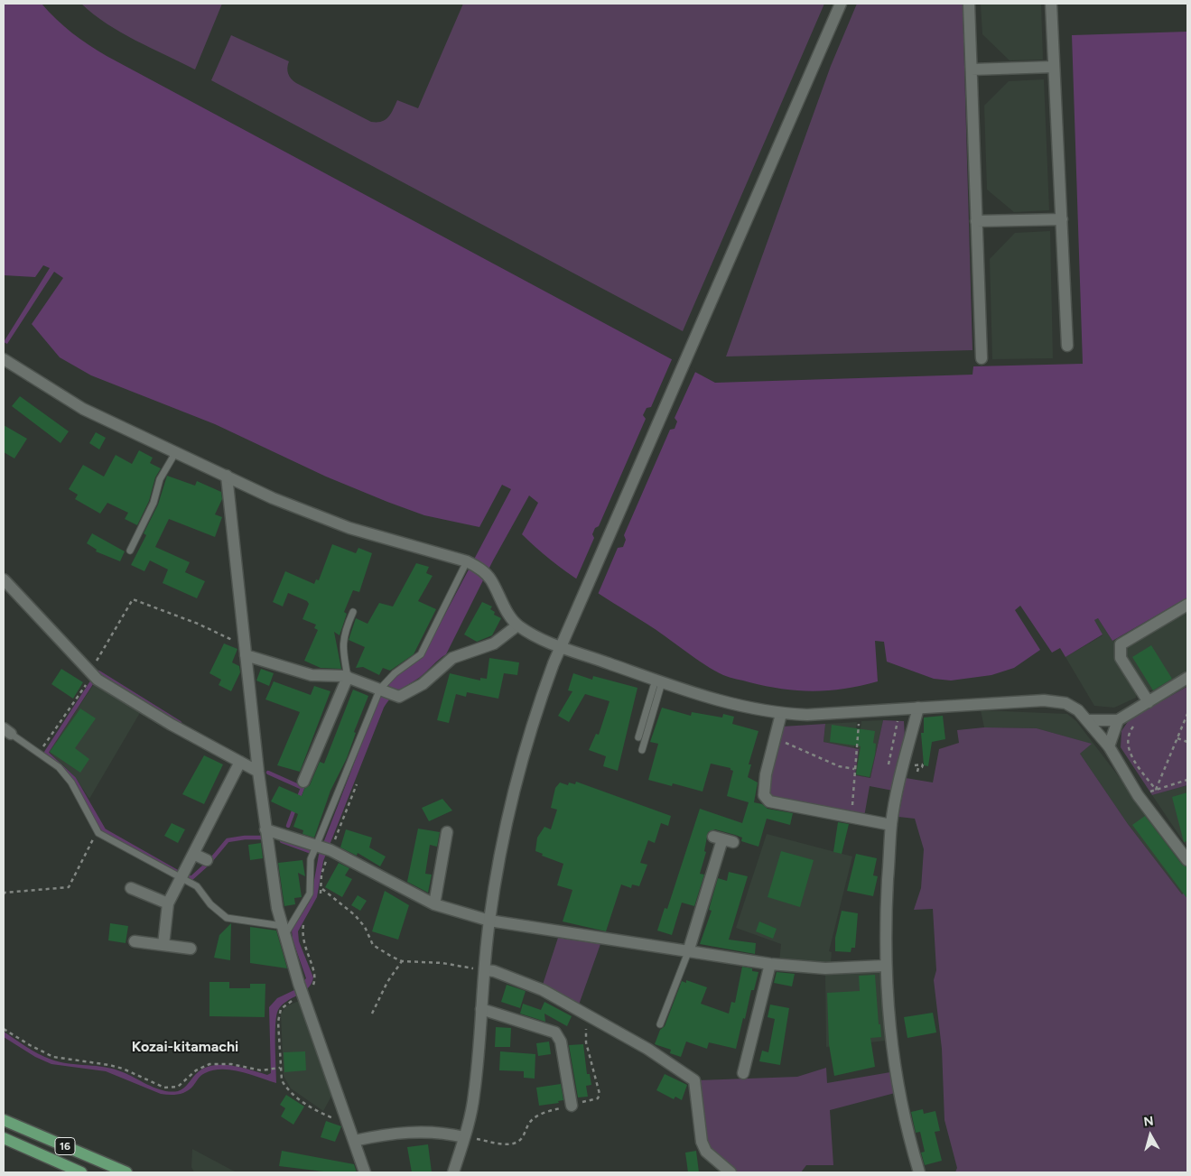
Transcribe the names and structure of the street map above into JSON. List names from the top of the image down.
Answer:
{
  "streets": {
    "main road": ["16"]
  },
  "districts": ["Kozai-kitamachi"],
  "north": "top"
}
